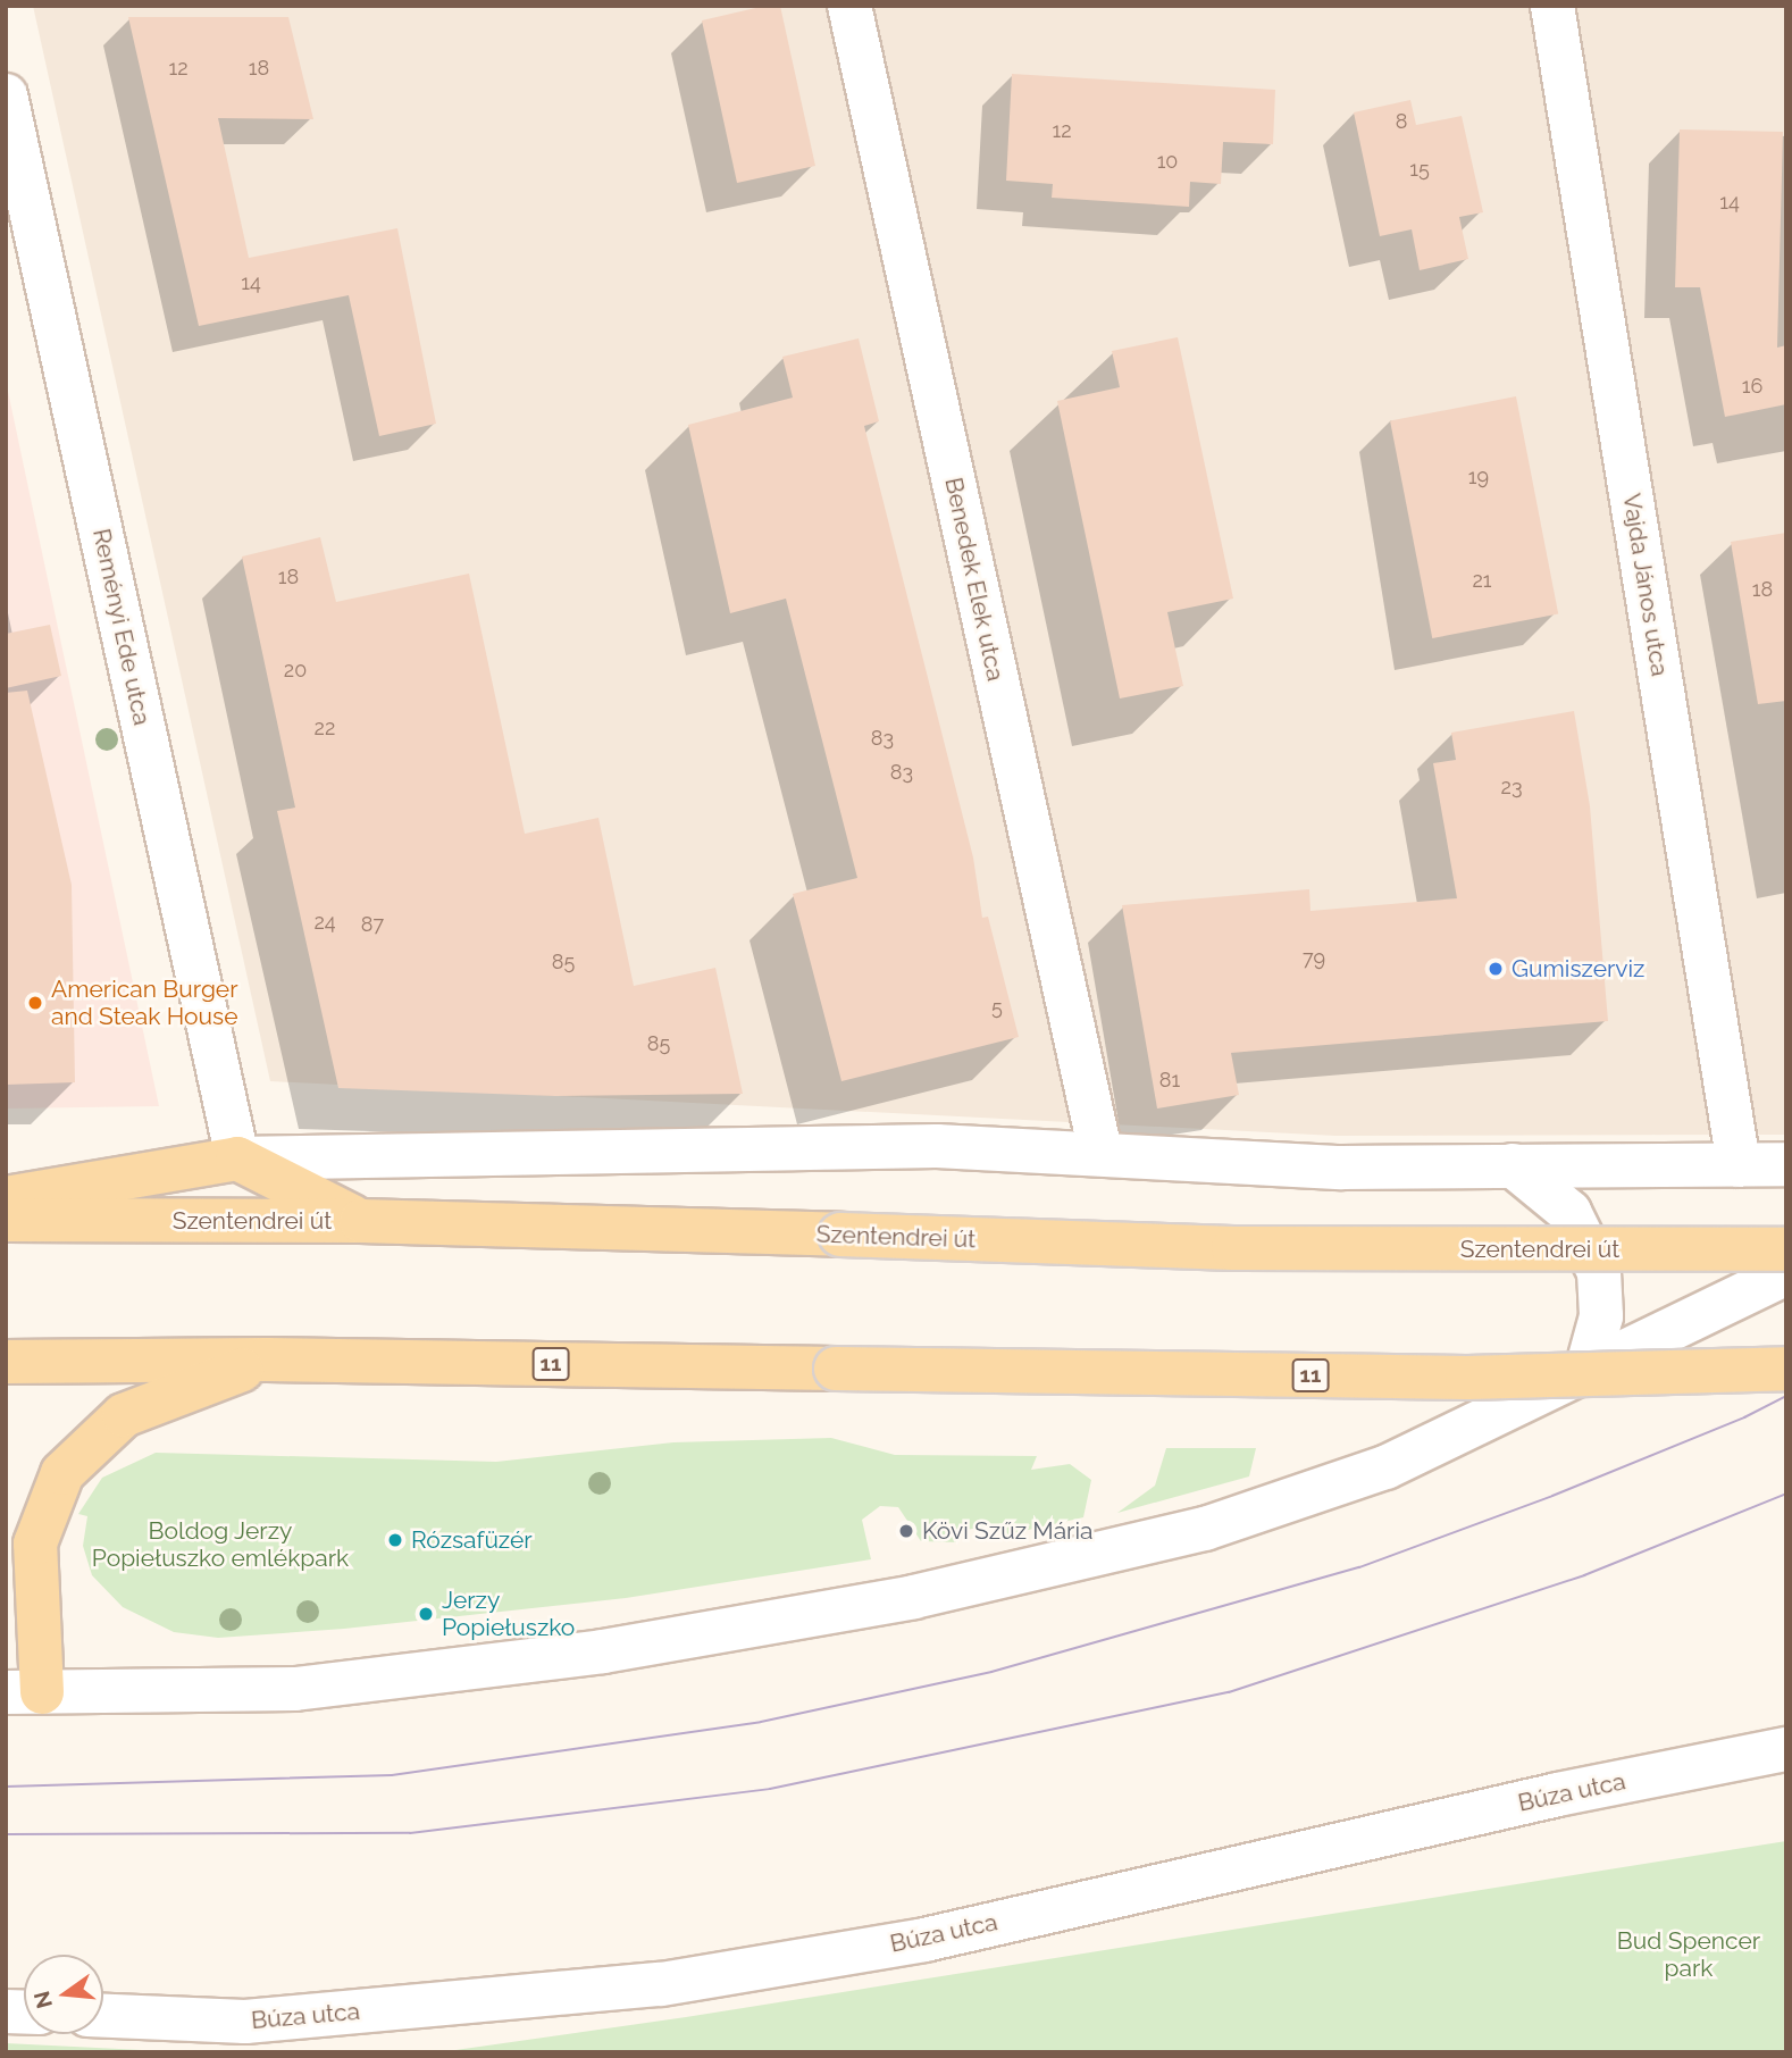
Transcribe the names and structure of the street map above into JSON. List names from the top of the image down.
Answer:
{
  "streets": {
    "main road": ["Szentendrei út", "11"],
    "street": [
      "Benedek Elek utca",
      "Vajda János utca",
      "Reményi Ede utca",
      "Búza utca"
    ]
  },
  "parks": ["Boldog Jerzy Popiełuszko emlékpark", "Bud Spencer park"],
  "places": [
    "Gumiszerviz",
    "American Burger and Steak House",
    "Kövi Szűz Mária",
    "Rózsafüzér",
    "Jerzy Popiełuszko"
  ],
  "house_numbers": [
    "12",
    "18",
    "8",
    "12",
    "10",
    "15",
    "14",
    "14",
    "16",
    "19",
    "18",
    "21",
    "18",
    "20",
    "22",
    "83",
    "83",
    "23",
    "24",
    "87",
    "79",
    "85",
    "5",
    "85",
    "81"
  ],
  "north": "left"
}
